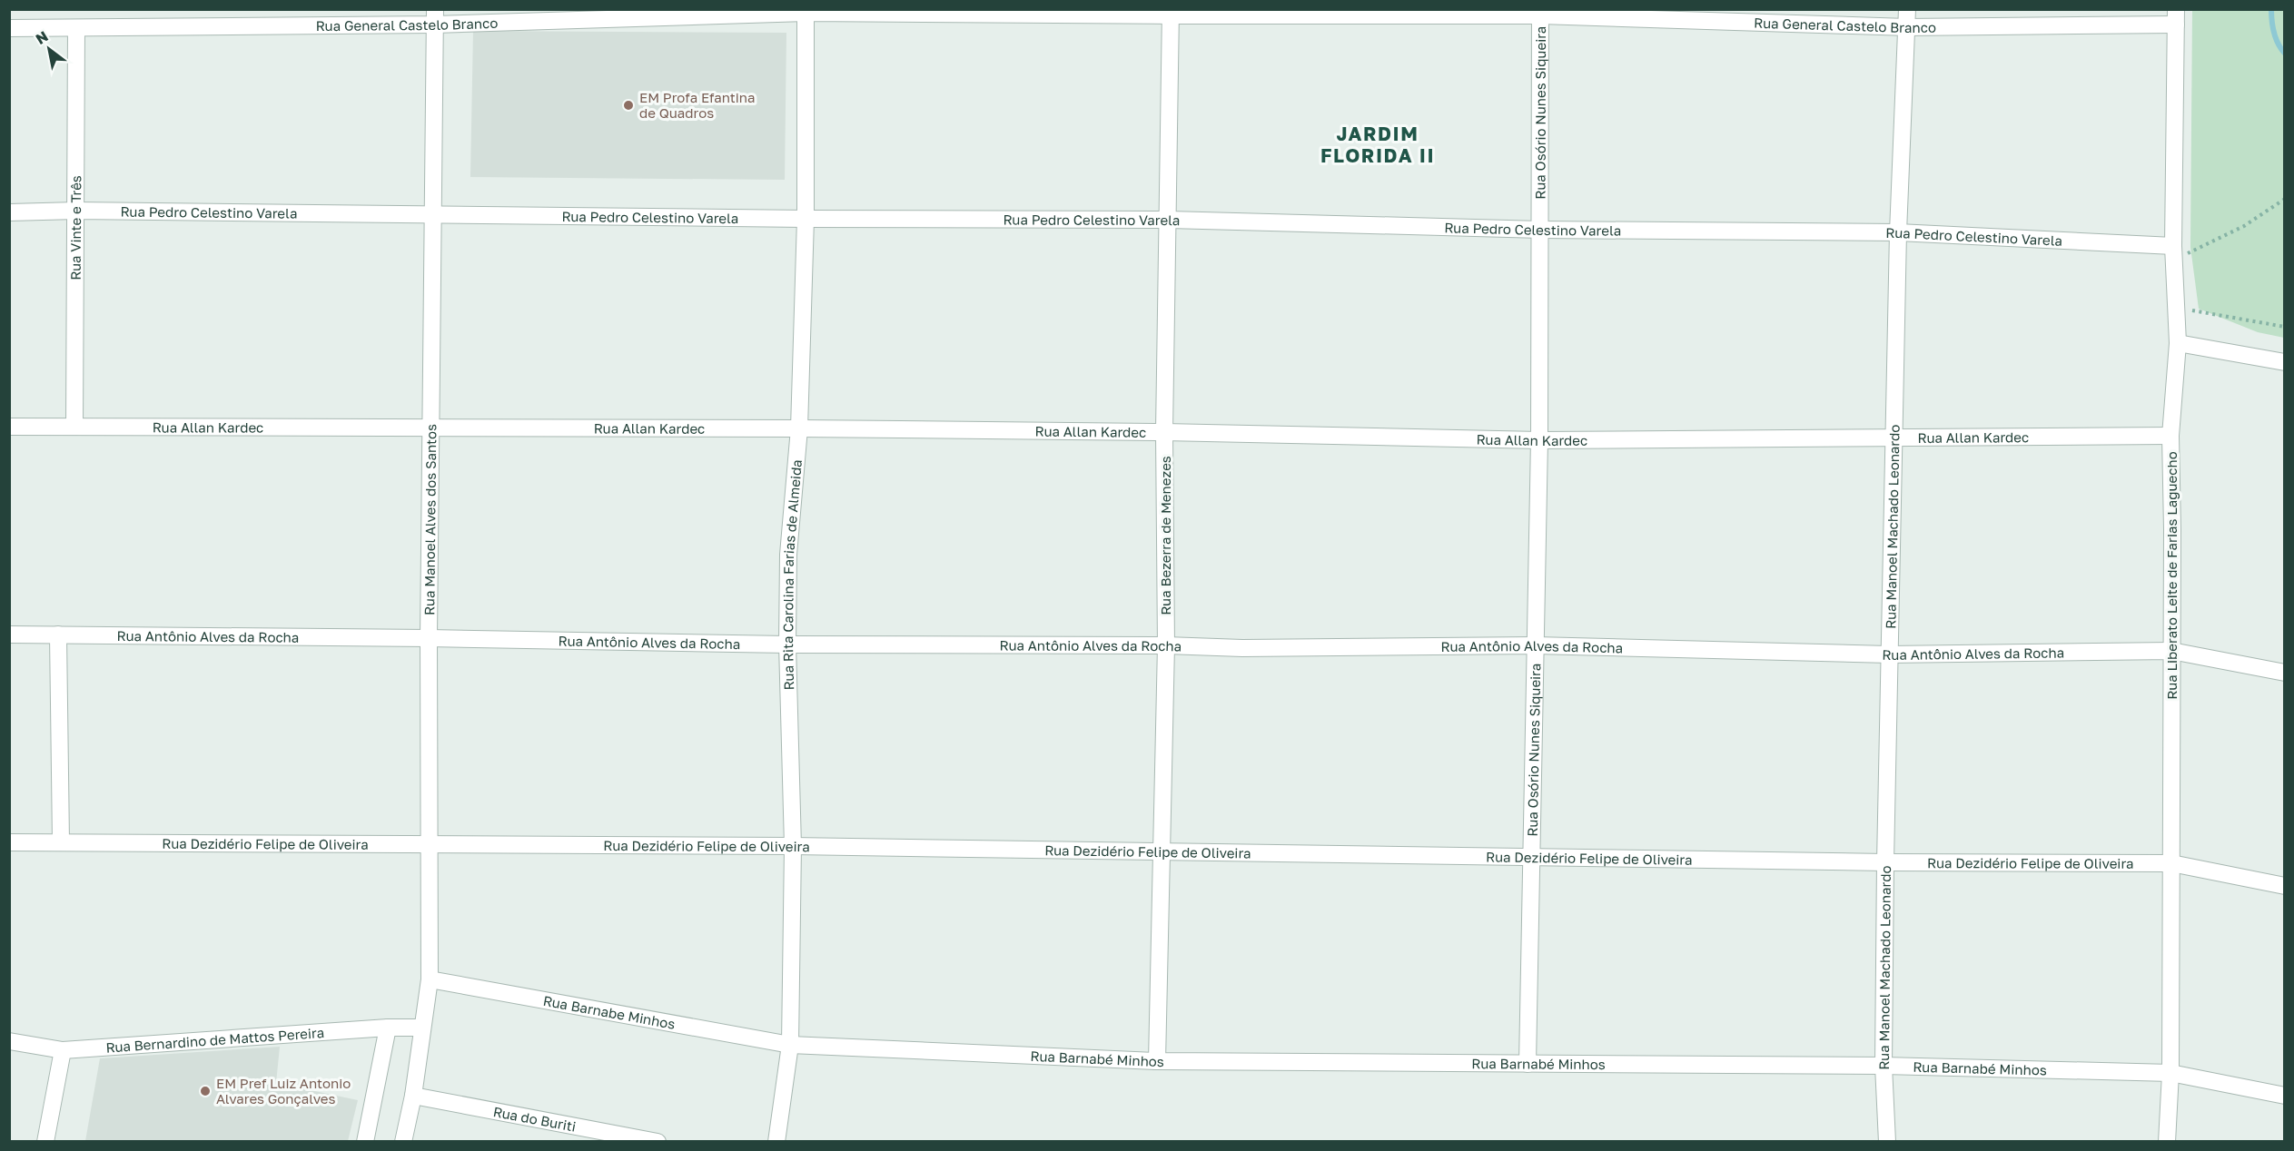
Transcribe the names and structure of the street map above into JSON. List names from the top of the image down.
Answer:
{
  "streets": {
    "street": [
      "Rua General Castelo Branco",
      "Rua Osório Nunes Siqueira",
      "Rua Pedro Celestino Varela",
      "Rua Vinte e Três",
      "Rua Allan Kardec",
      "Rua Manoel Alves dos Santos",
      "Rua Manoel Machado Leonardo",
      "Rua Bezerra de Menezes",
      "Rua Rita Carolina Farias de Almeida",
      "Rua Liberato Leite de Farias Laguecho",
      "Rua Antônio Alves da Rocha",
      "Rua Dezidério Felipe de Oliveira",
      "Rua Barnabe Minhos",
      "Rua Bernardino de Mattos Pereira",
      "Rua Barnabé Minhos",
      "Rua do Buriti"
    ]
  },
  "crossings": [
    ["Rua General Castelo Branco", "Rua Osório Nunes Siqueira"],
    ["Rua General Castelo Branco", "Rua Vinte e Três"],
    ["Rua General Castelo Branco", "Rua Manoel Alves dos Santos"],
    ["Rua General Castelo Branco", "Rua Manoel Machado Leonardo"],
    ["Rua General Castelo Branco", "Rua Bezerra de Menezes"],
    ["Rua General Castelo Branco", "Rua Rita Carolina Farias de Almeida"],
    ["Rua General Castelo Branco", "Rua Liberato Leite de Farias Laguecho"],
    ["Rua Osório Nunes Siqueira", "Rua Pedro Celestino Varela"],
    ["Rua Osório Nunes Siqueira", "Rua Allan Kardec"],
    ["Rua Osório Nunes Siqueira", "Rua Antônio Alves da Rocha"],
    ["Rua Osório Nunes Siqueira", "Rua Dezidério Felipe de Oliveira"],
    ["Rua Osório Nunes Siqueira", "Rua Barnabé Minhos"],
    ["Rua Pedro Celestino Varela", "Rua Vinte e Três"],
    ["Rua Pedro Celestino Varela", "Rua Manoel Alves dos Santos"],
    ["Rua Pedro Celestino Varela", "Rua Manoel Machado Leonardo"],
    ["Rua Pedro Celestino Varela", "Rua Bezerra de Menezes"],
    ["Rua Pedro Celestino Varela", "Rua Rita Carolina Farias de Almeida"],
    ["Rua Pedro Celestino Varela", "Rua Liberato Leite de Farias Laguecho"],
    ["Rua Vinte e Três", "Rua Allan Kardec"],
    ["Rua Allan Kardec", "Rua Manoel Alves dos Santos"],
    ["Rua Allan Kardec", "Rua Manoel Machado Leonardo"],
    ["Rua Allan Kardec", "Rua Bezerra de Menezes"],
    ["Rua Allan Kardec", "Rua Rita Carolina Farias de Almeida"],
    ["Rua Allan Kardec", "Rua Liberato Leite de Farias Laguecho"],
    ["Rua Manoel Alves dos Santos", "Rua Antônio Alves da Rocha"],
    ["Rua Manoel Alves dos Santos", "Rua Dezidério Felipe de Oliveira"],
    ["Rua Manoel Alves dos Santos", "Rua Barnabe Minhos"],
    ["Rua Manoel Alves dos Santos", "Rua Bernardino de Mattos Pereira"],
    ["Rua Manoel Alves dos Santos", "Rua do Buriti"],
    ["Rua Manoel Machado Leonardo", "Rua Antônio Alves da Rocha"],
    ["Rua Manoel Machado Leonardo", "Rua Dezidério Felipe de Oliveira"],
    ["Rua Manoel Machado Leonardo", "Rua Barnabé Minhos"],
    ["Rua Bezerra de Menezes", "Rua Antônio Alves da Rocha"],
    ["Rua Bezerra de Menezes", "Rua Dezidério Felipe de Oliveira"],
    ["Rua Bezerra de Menezes", "Rua Barnabé Minhos"],
    ["Rua Rita Carolina Farias de Almeida", "Rua Antônio Alves da Rocha"],
    ["Rua Rita Carolina Farias de Almeida", "Rua Dezidério Felipe de Oliveira"],
    ["Rua Rita Carolina Farias de Almeida", "Rua Barnabe Minhos"],
    ["Rua Rita Carolina Farias de Almeida", "Rua Barnabé Minhos"],
    ["Rua Liberato Leite de Farias Laguecho", "Rua Antônio Alves da Rocha"],
    ["Rua Liberato Leite de Farias Laguecho", "Rua Dezidério Felipe de Oliveira"],
    ["Rua Liberato Leite de Farias Laguecho", "Rua Barnabé Minhos"],
    ["Rua Barnabe Minhos", "Rua Barnabé Minhos"]
  ],
  "districts": ["JARDIM FLORIDA II"],
  "places": ["EM Profª Efantina de Quadros", "EM Pref Luiz Antonio Alvares Gonçalves"],
  "north": "top left"
}
